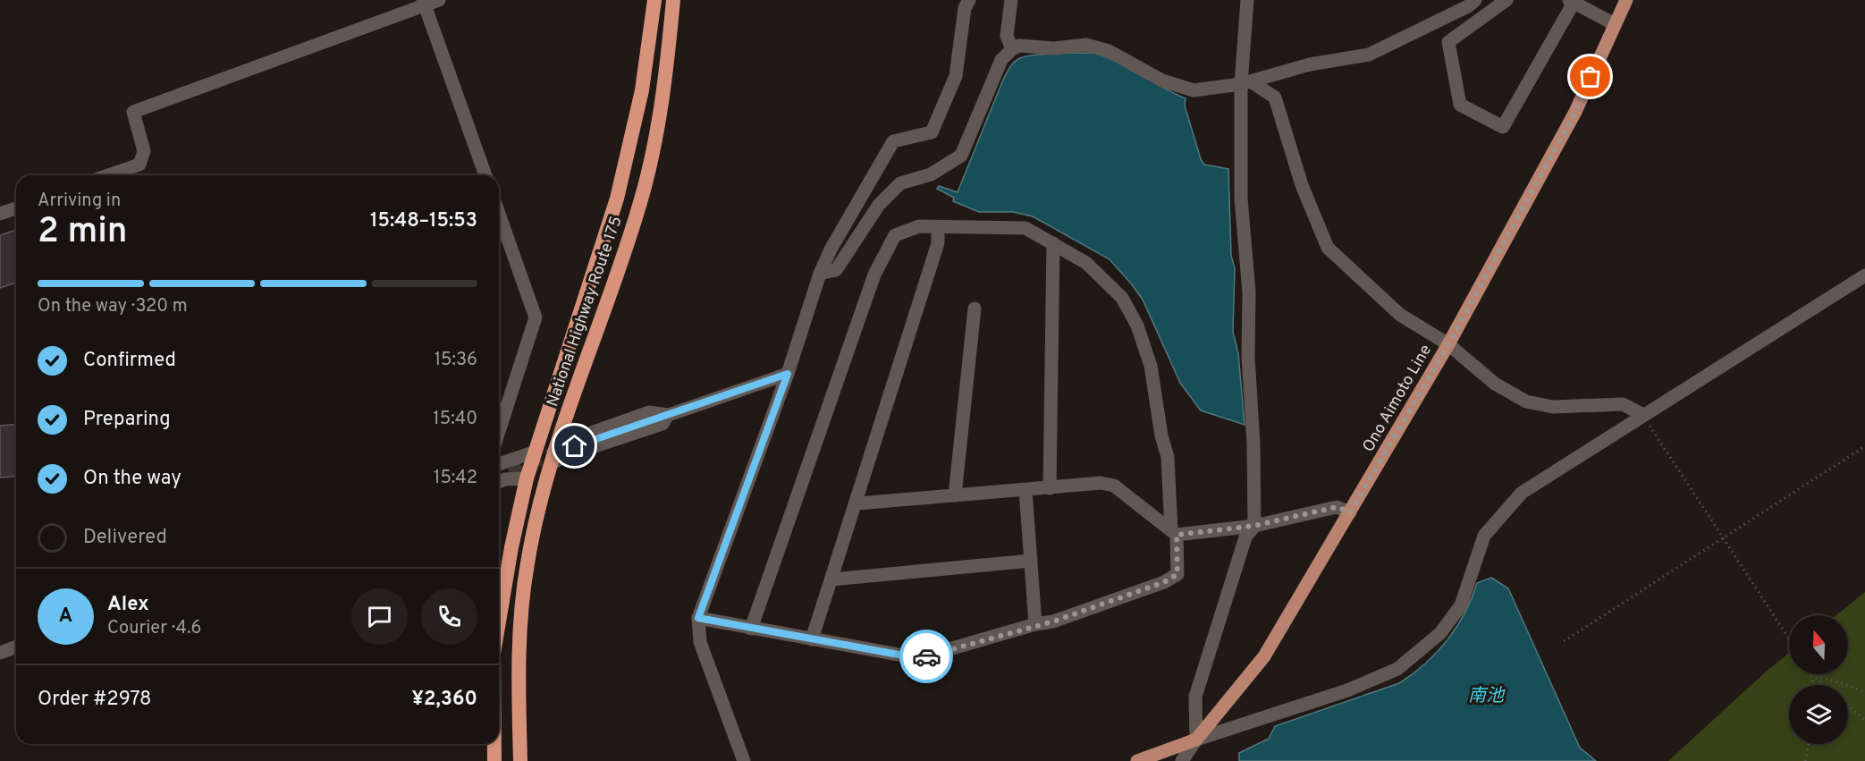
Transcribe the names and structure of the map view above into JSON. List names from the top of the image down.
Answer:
{
  "streets": {
    "highway": ["National Highway Route 175"],
    "main road": ["Ono Aimoto Line"]
  },
  "water": ["南池"],
  "north": "top",
  "page": {
    "heading": ["2 min", "Arriving in", "15:48–15:53"],
    "panel": [
      "Alex",
      "Courier · 4.6",
      "Order #2978",
      "¥2,360"
    ],
    "bar": "On the way · 320 m",
    "list": [
      ["Confirmed", "15:36"],
      ["Preparing", "15:40"],
      ["On the way", "15:42"],
      "Delivered"
    ],
    "round": "A"
  }
}
